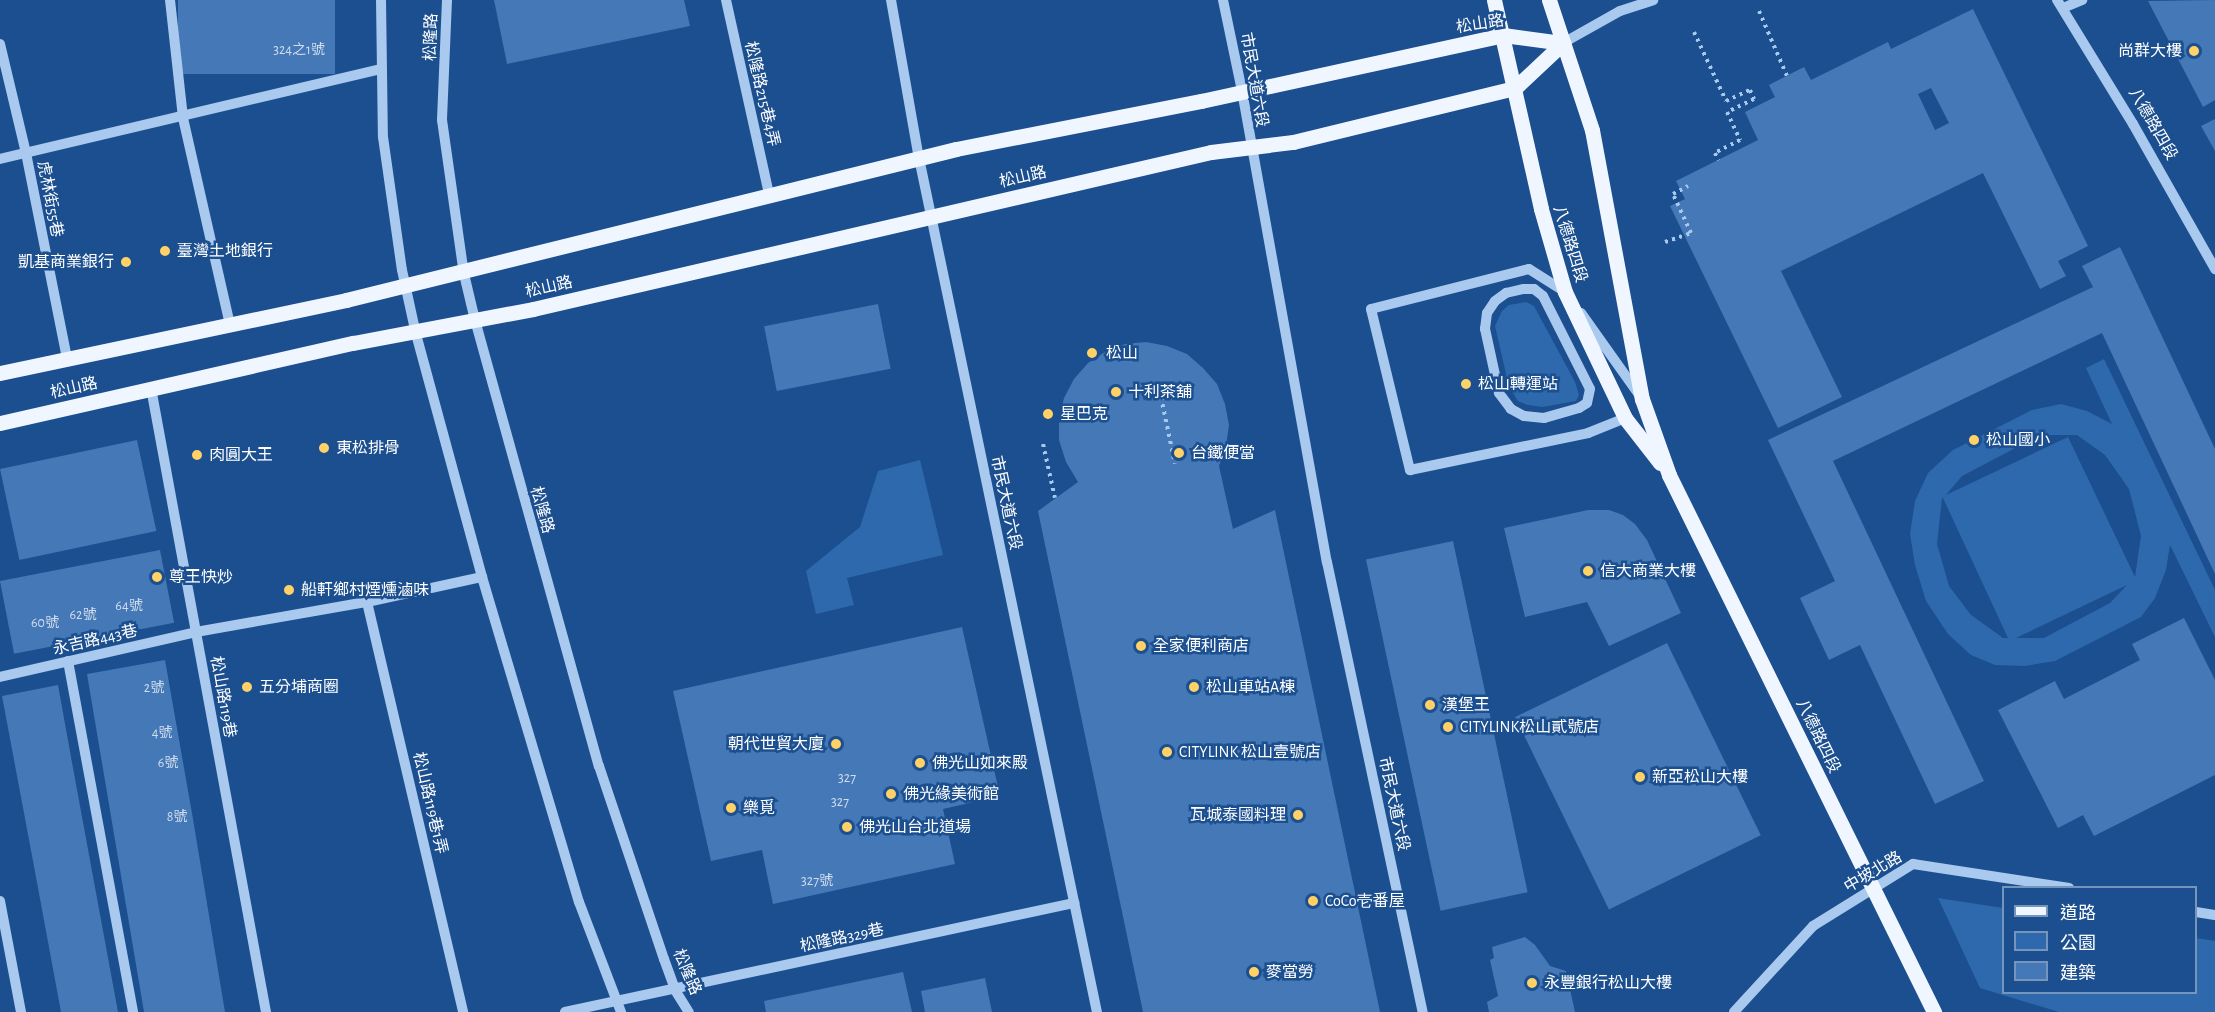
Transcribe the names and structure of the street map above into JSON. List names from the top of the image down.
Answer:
{
  "streets": {
    "main road": ["松山路", "八德路四段"],
    "street": [
      "松隆路",
      "市民大道六段",
      "松隆路215巷4弄",
      "虎林街55巷",
      "永吉路443巷",
      "松山路119巷",
      "松山路119巷1弄",
      "中坡北路",
      "松隆路329巷"
    ]
  },
  "crossings": [
    ["松山路", "松隆路"],
    ["松山路", "市民大道六段"],
    ["松山路", "松隆路215巷4弄"],
    ["松山路", "八德路四段"],
    ["松山路", "虎林街55巷"],
    ["松山路", "松山路119巷"],
    ["松隆路", "松隆路329巷"],
    ["市民大道六段", "松隆路329巷"],
    ["八德路四段", "中坡北路"],
    ["永吉路443巷", "松山路119巷"]
  ],
  "places": [
    "尚群大樓",
    "臺灣土地銀行",
    "凱基商業銀行",
    "松山",
    "松山轉運站",
    "十利茶舖",
    "星巴克",
    "松山國小",
    "東松排骨",
    "台鐵便當",
    "肉圓大王",
    "信大商業大樓",
    "尊王快炒",
    "船軒鄉村煙燻滷味",
    "全家便利商店",
    "五分埔商圈",
    "松山車站A棟",
    "漢堡王",
    "CITYLINK松山貳號店",
    "朝代世貿大廈",
    "CITYLINK 松山壹號店",
    "佛光山如來殿",
    "新亞松山大樓",
    "佛光緣美術館",
    "樂覓",
    "瓦城泰國料理",
    "佛光山台北道場",
    "CoCo壱番屋",
    "麥當勞",
    "永豐銀行松山大樓"
  ],
  "house_numbers": [
    "324之1號",
    "64號",
    "62號",
    "60號",
    "2號",
    "4號",
    "6號",
    "327",
    "327",
    "8號",
    "327號"
  ],
  "legend": ["道路", "公園", "建築"]
}
